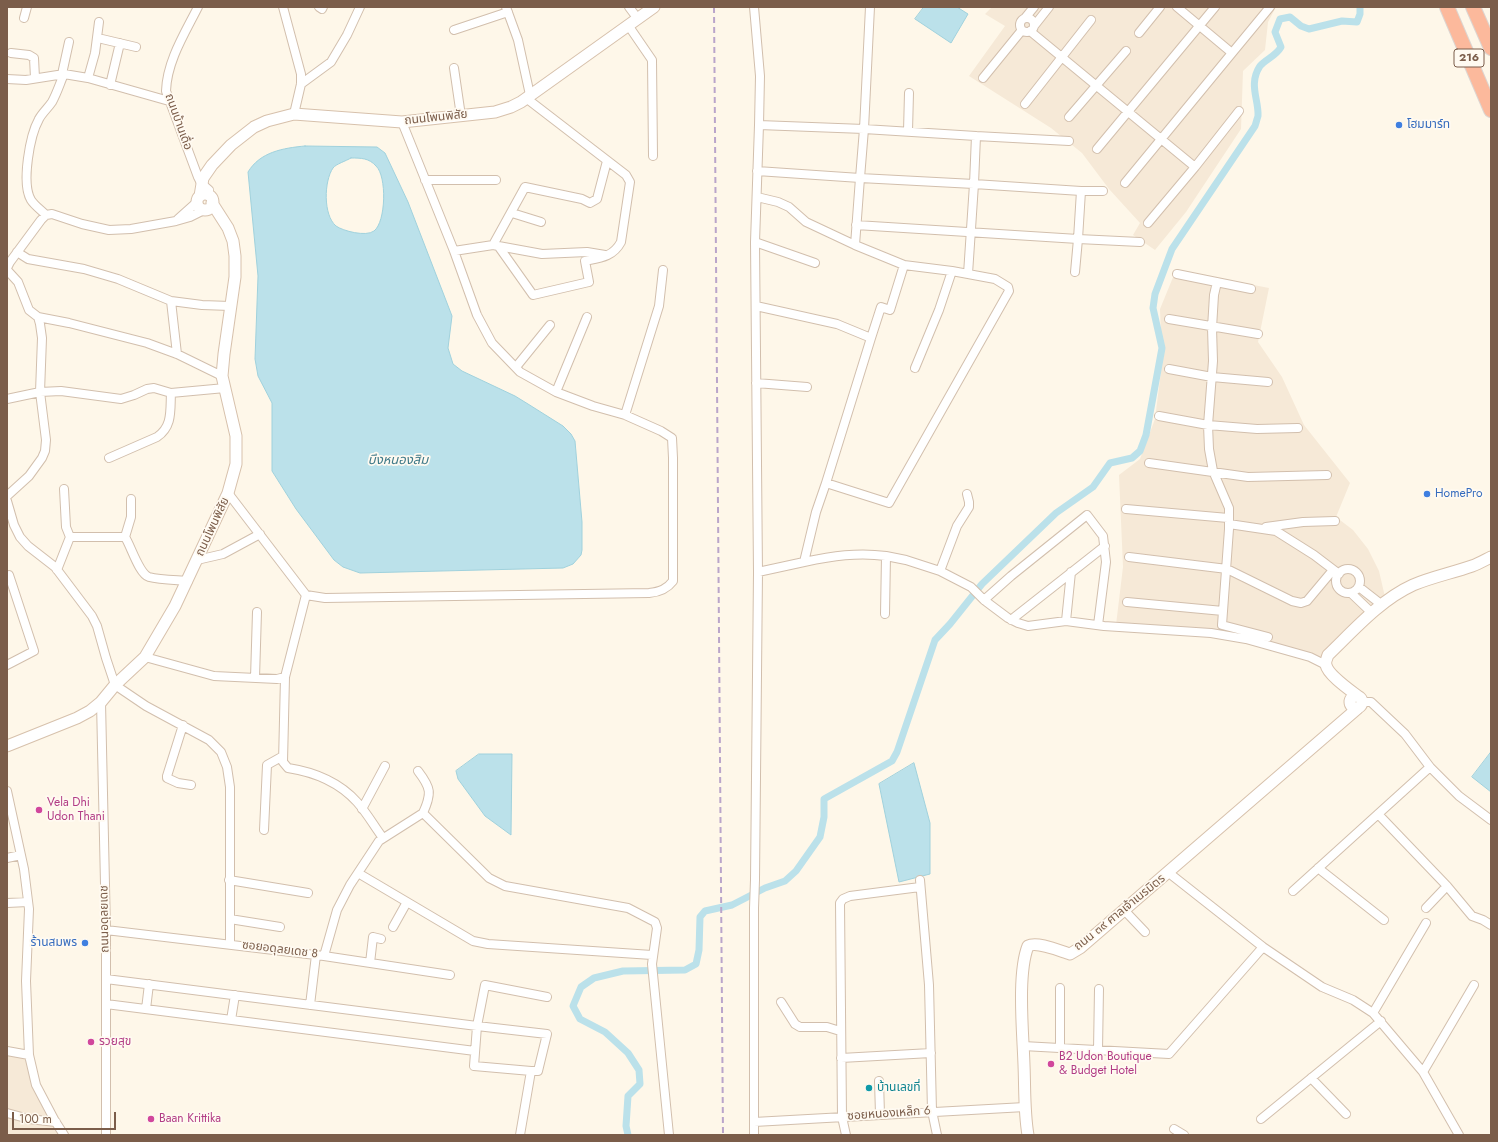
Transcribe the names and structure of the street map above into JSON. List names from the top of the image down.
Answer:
{
  "streets": {
    "highway": ["216"],
    "street": [
      "ถนนโพนพิสัย",
      "ถนนบ้านเดื่อ",
      "ถนน ๓๙ ศาลเจ้าเนรมิตร",
      "ถนนอดุลยเดช",
      "ซอยอดุลยเดช 8",
      "ซอยหนองเหล็ก 6"
    ]
  },
  "crossings": [
    ["ถนนโพนพิสัย", "ถนนบ้านเดื่อ"],
    ["ถนนโพนพิสัย", "ถนนอดุลยเดช"],
    ["ถนน ๓๙ ศาลเจ้าเนรมิตร", "ซอยหนองเหล็ก 6"],
    ["ถนนอดุลยเดช", "ซอยอดุลยเดช 8"]
  ],
  "water": ["บึงหนองสิม"],
  "places": [
    "โฮมมาร์ท",
    "HomePro",
    "Vela Dhi Udon Thani",
    "ร้านสมพร",
    "รวยสุข",
    "B2 Udon Boutique & Budget Hotel",
    "บ้านเลขที่",
    "Baan Krittika"
  ],
  "scale_bar": "100 m"
}
